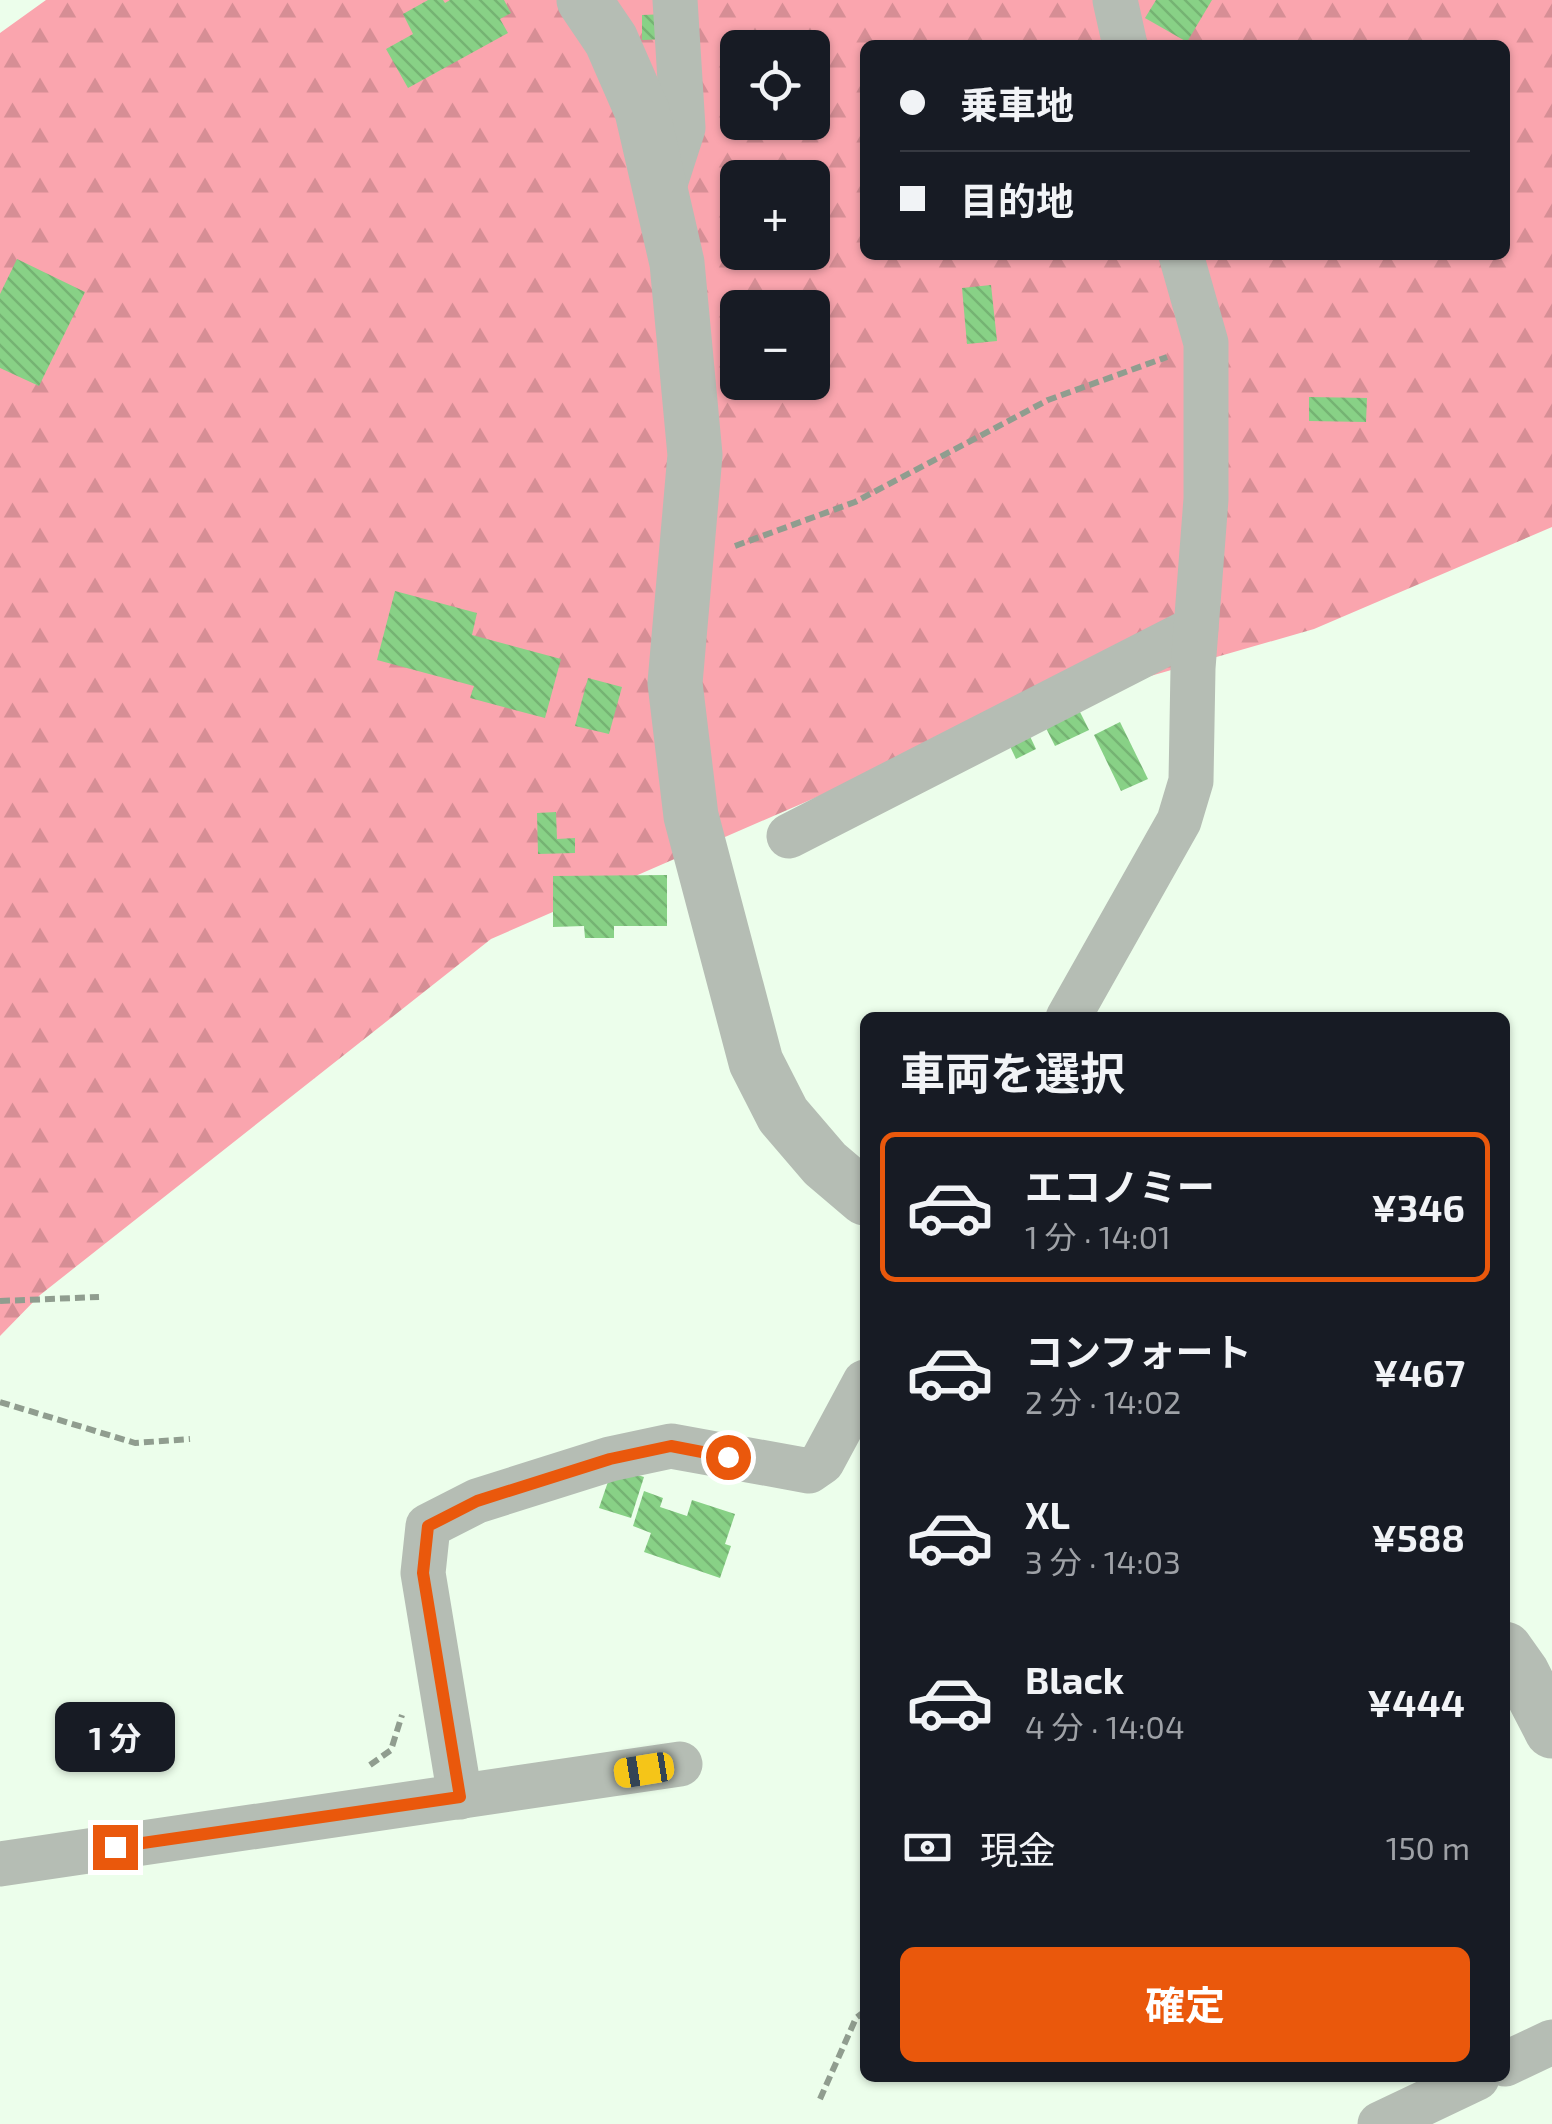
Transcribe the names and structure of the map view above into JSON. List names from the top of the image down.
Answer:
{
  "page": {
    "map_buttons": ["+", "−"],
    "banner": ["乗車地", "目的地"],
    "heading": "車両を選択",
    "list": [
      {
        "name": "エコノミー",
        "note": "1 分 · 14:01",
        "value": "¥346"
      },
      {
        "name": "コンフォート",
        "note": "2 分 · 14:02",
        "value": "¥467"
      },
      {
        "name": "XL",
        "note": "3 分 · 14:03",
        "value": "¥588"
      },
      {
        "name": "Black",
        "note": "4 分 · 14:04",
        "value": "¥444"
      }
    ],
    "bubble": "1 分",
    "pay": ["現金", "150 m"],
    "buttons": "確定"
  }
}
